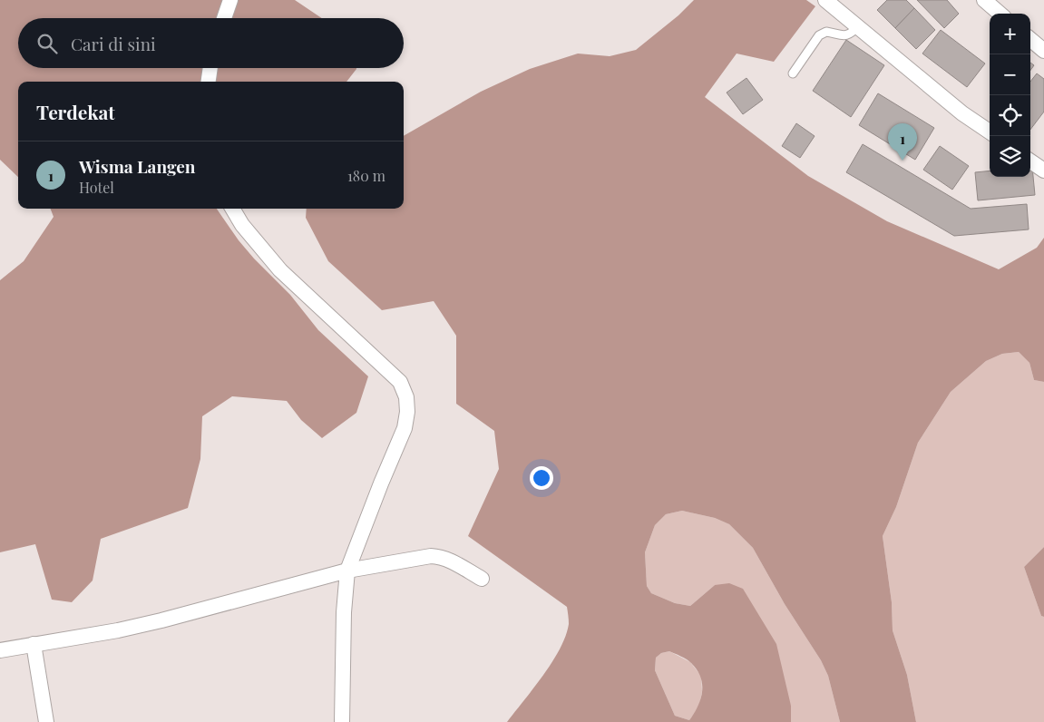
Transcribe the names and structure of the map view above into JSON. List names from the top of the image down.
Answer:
{
  "page": {
    "map_buttons": ["+", "−"],
    "search": "Cari di sini",
    "heading": "Terdekat",
    "pins": "1",
    "list": [
      {
        "mark": "1",
        "name": "Wisma Langen",
        "note": "Hotel",
        "value": "180 m"
      }
    ]
  }
}
